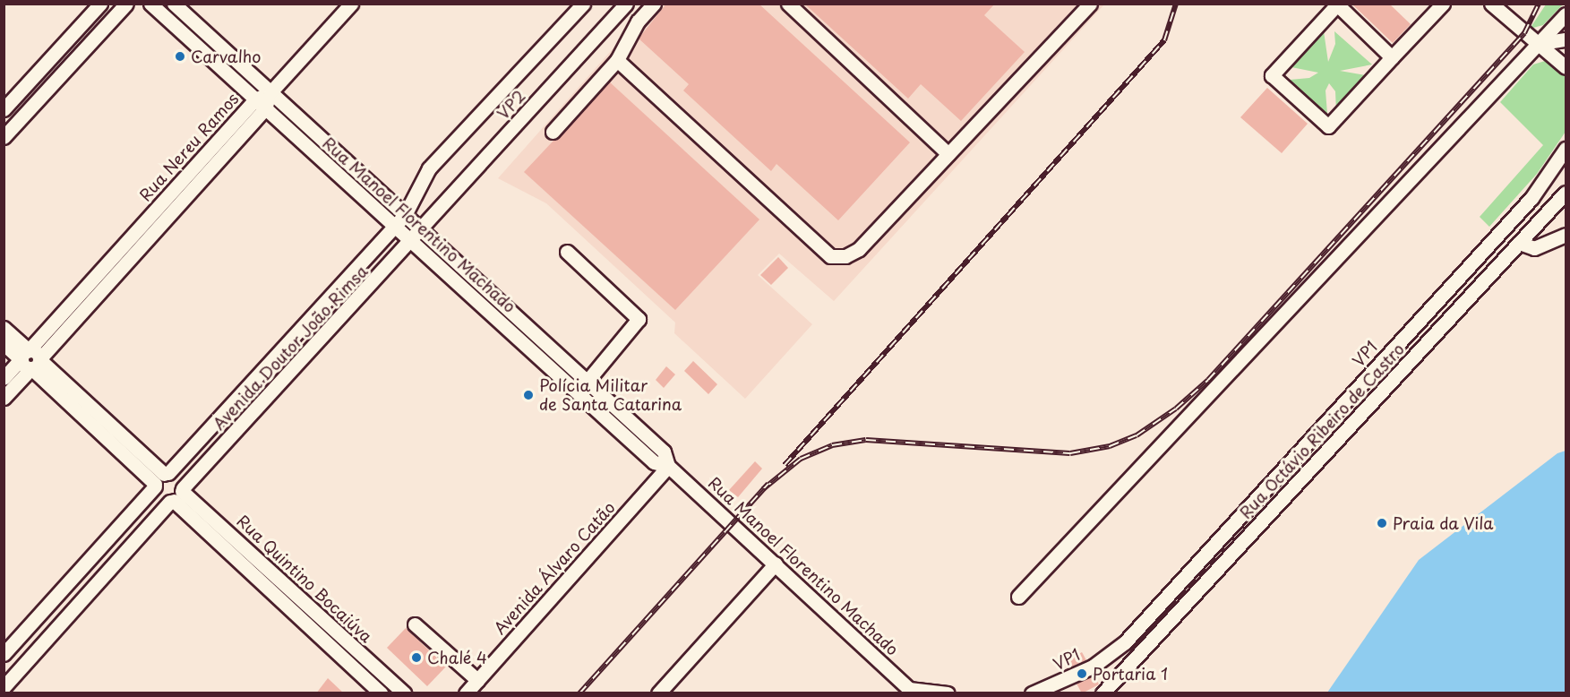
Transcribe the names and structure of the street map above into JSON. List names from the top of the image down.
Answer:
{
  "streets": {
    "street": [
      "VP2",
      "Rua Nereu Ramos",
      "Rua Manoel Florentino Machado",
      "Avenida Doutor João Rimsa",
      "VP1",
      "Rua Octávio Ribeiro de Castro",
      "Avenida Álvaro Catão",
      "Rua Quintino Bocaiúva"
    ]
  },
  "crossings": [
    ["VP2", "Rua Manoel Florentino Machado"],
    ["VP2", "Avenida Doutor João Rimsa"],
    ["Rua Nereu Ramos", "Rua Manoel Florentino Machado"],
    ["Rua Manoel Florentino Machado", "Avenida Doutor João Rimsa"],
    ["Rua Manoel Florentino Machado", "Avenida Álvaro Catão"],
    ["Avenida Doutor João Rimsa", "Rua Quintino Bocaiúva"]
  ],
  "places": [
    "Carvalho",
    "Polícia Militar de Santa Catarina",
    "Praia da Vila",
    "Chalé 4",
    "Portaria 1"
  ]
}
